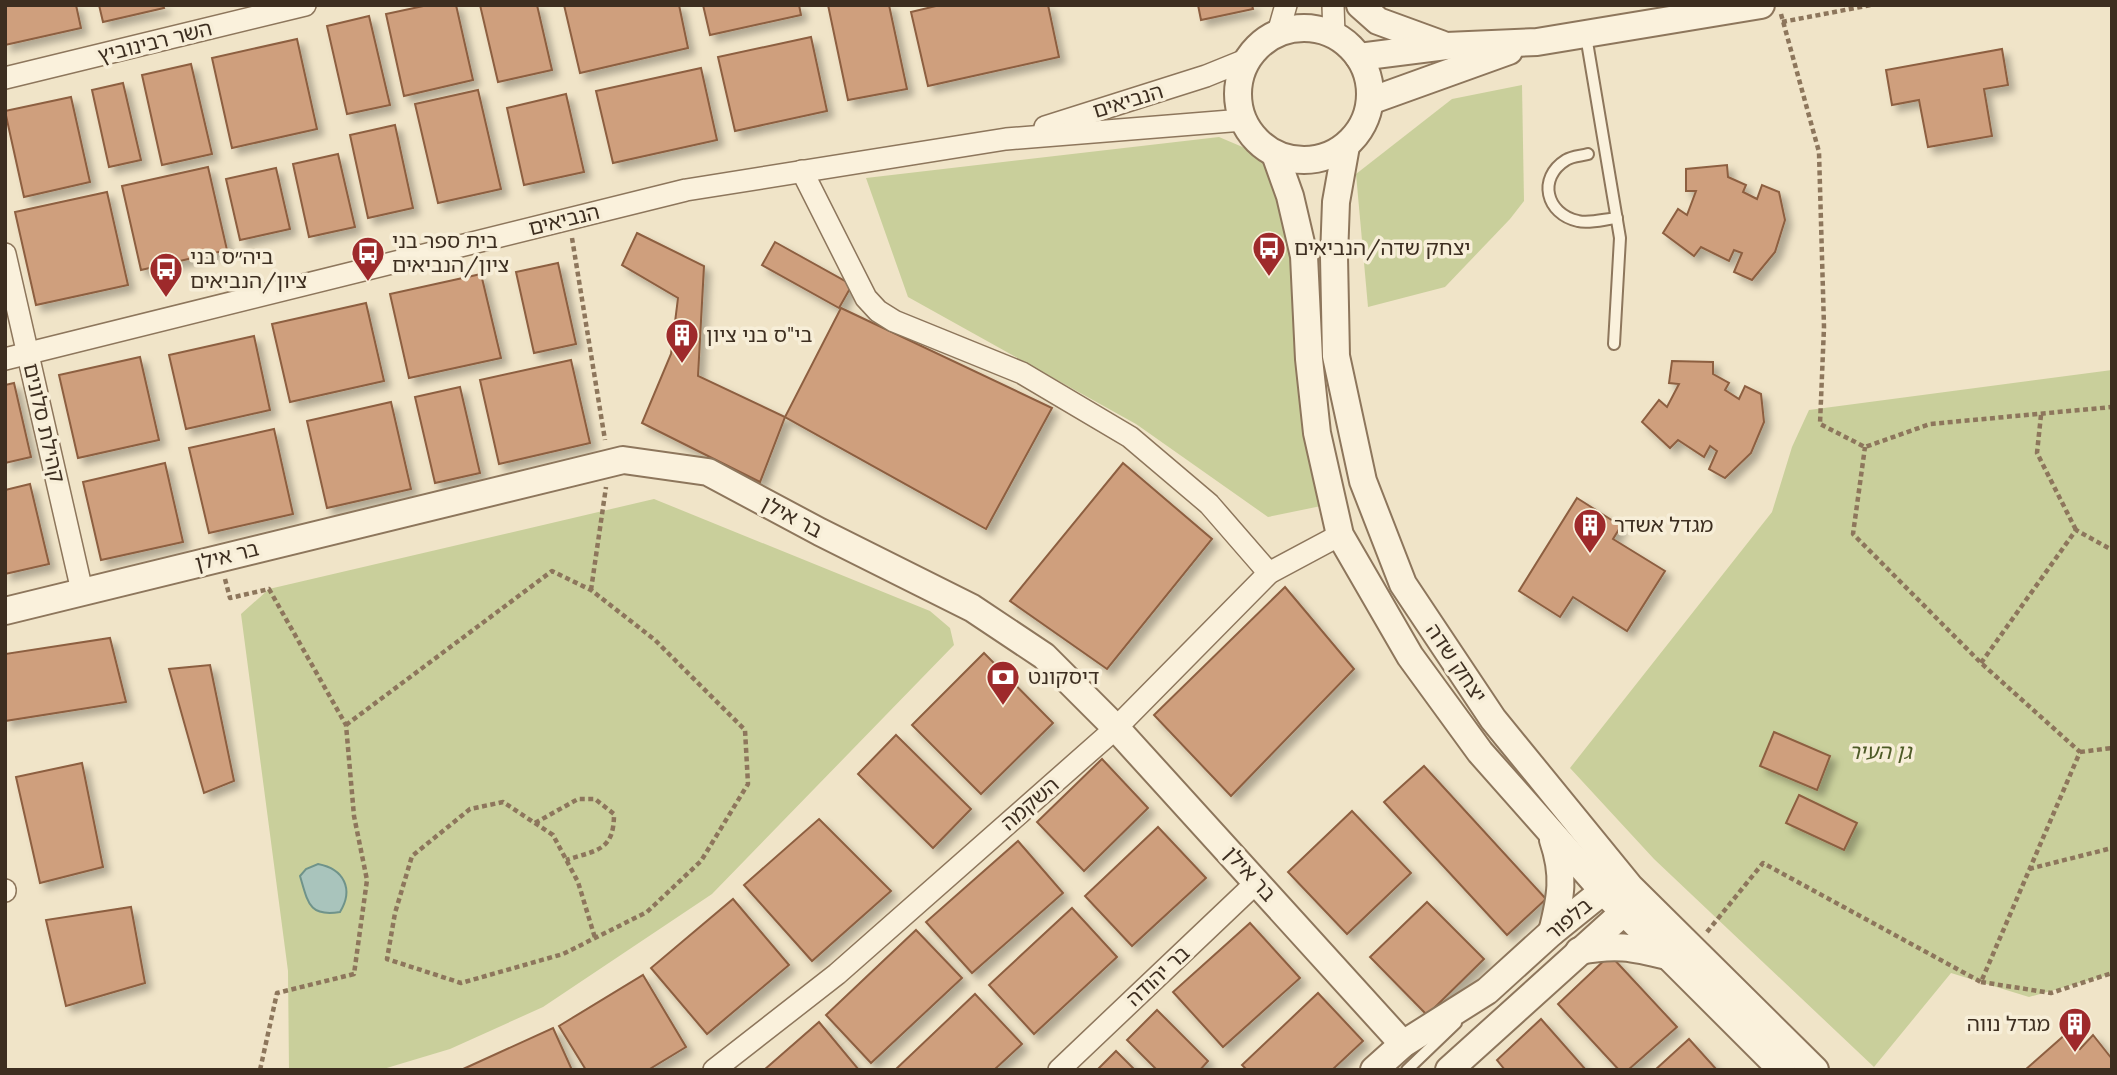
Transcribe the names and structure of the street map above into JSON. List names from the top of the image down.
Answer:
{
  "streets": {
    "street": [
      "השר רבינוביץ",
      "הנביאים",
      "קהילת סלונים",
      "בר אילן",
      "יצחק שדה",
      "השקמה",
      "בלפור",
      "בר יהודה"
    ]
  },
  "crossings": [
    ["הנביאים", "קהילת סלונים"],
    ["הנביאים", "יצחק שדה"],
    ["קהילת סלונים", "בר אילן"],
    ["בר אילן", "השקמה"],
    ["בר אילן", "בלפור"],
    ["בר אילן", "בר יהודה"],
    ["יצחק שדה", "השקמה"],
    ["יצחק שדה", "בלפור"]
  ],
  "parks": ["גן העיר"],
  "places": {
    "bus stop": ["יצחק שדה/הנביאים", "בית ספר בני ציון/הנביאים", "ביה״ס בני ציון/הנביאים"],
    "building": ["בי\"ס בני ציון", "מגדל אשדר", "מגדל נווה"],
    "bank": ["דיסקונט"]
  }
}
